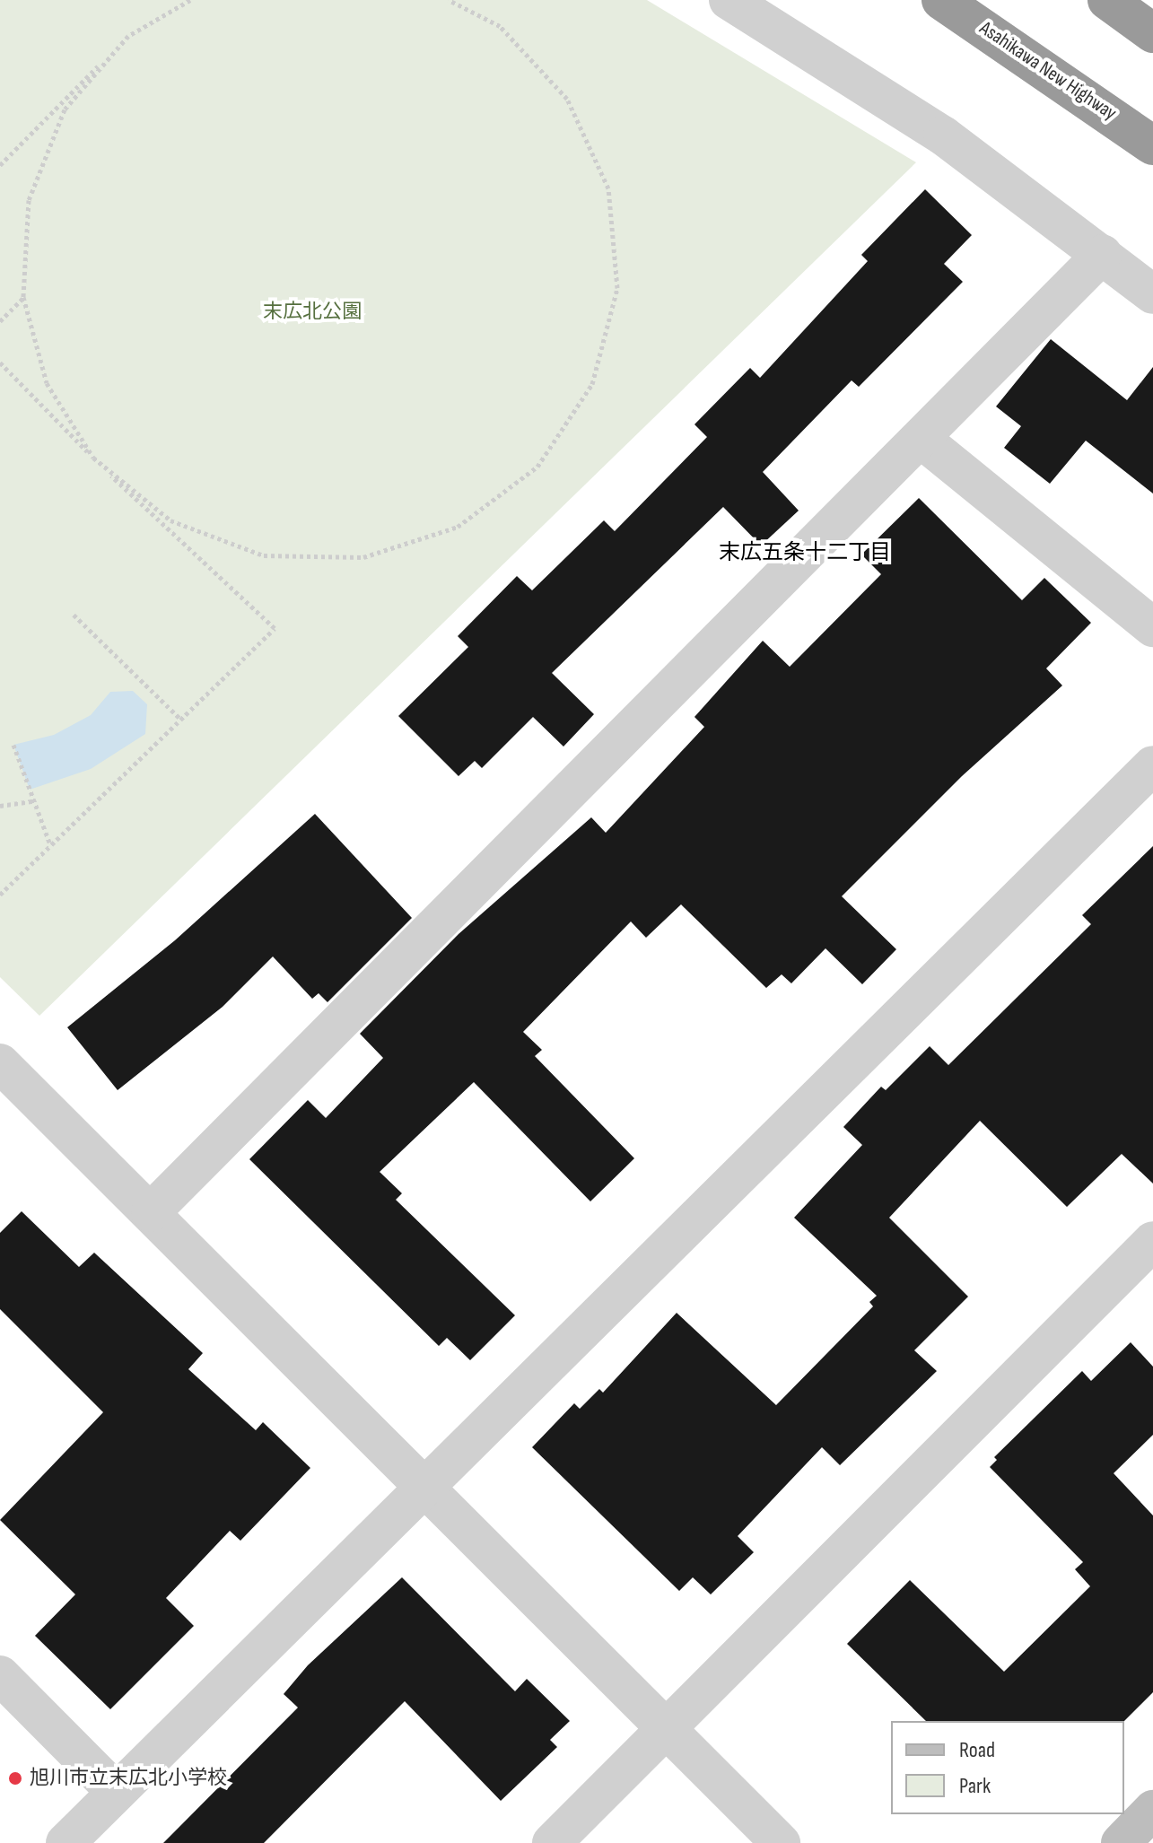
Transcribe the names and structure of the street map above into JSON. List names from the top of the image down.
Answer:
{
  "streets": {
    "highway": ["Asahikawa New Highway"]
  },
  "districts": ["末広五条十二丁目"],
  "parks": ["末広北公園"],
  "places": ["旭川市立末広北小学校"],
  "legend": ["Road", "Park"]
}
